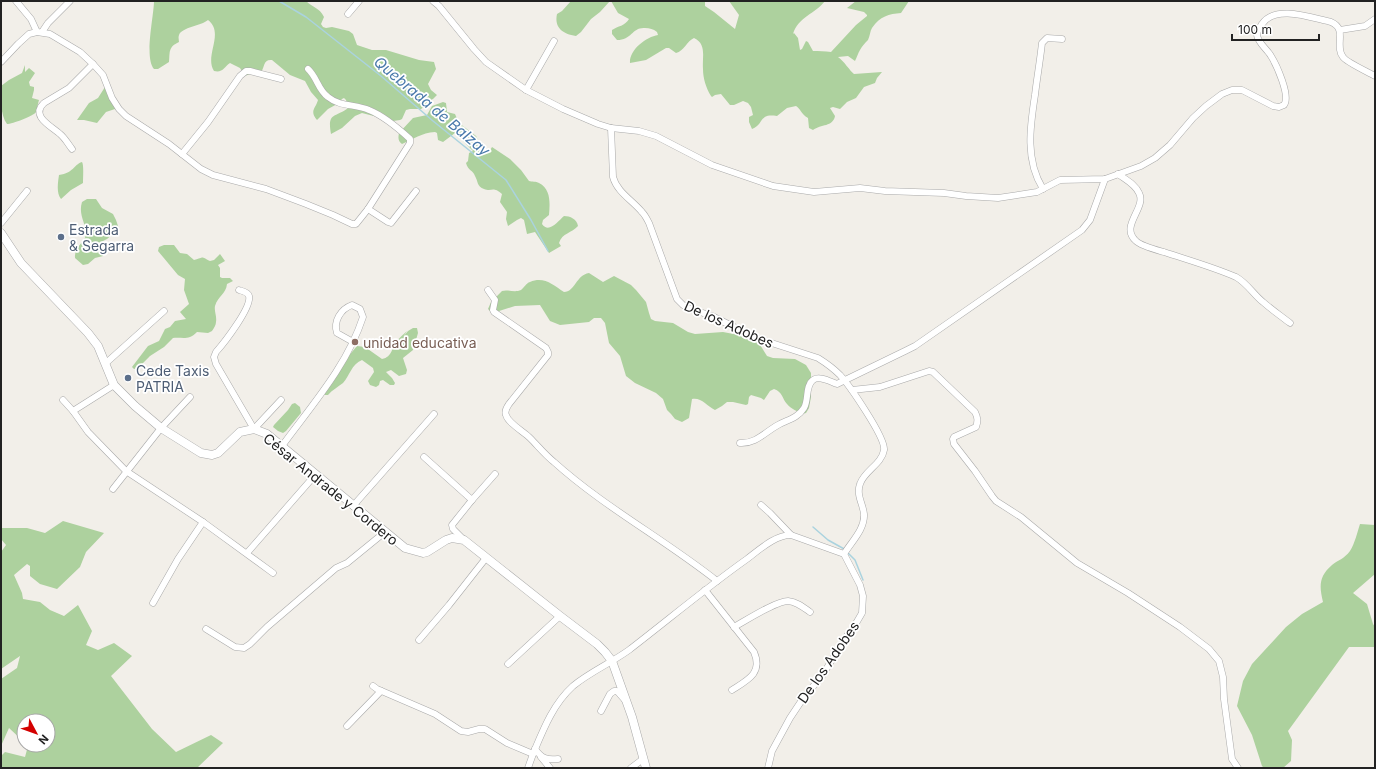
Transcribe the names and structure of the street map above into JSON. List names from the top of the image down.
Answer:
{
  "streets": {
    "street": ["De los Adobes", "César Andrade y Cordero"]
  },
  "water": ["Quebrada de Balzay"],
  "places": ["Estrada & Segarra", "unidad educativa", "Cede Taxis PATRIA"],
  "scale_bar": "100 m",
  "north": "bottom right"
}
